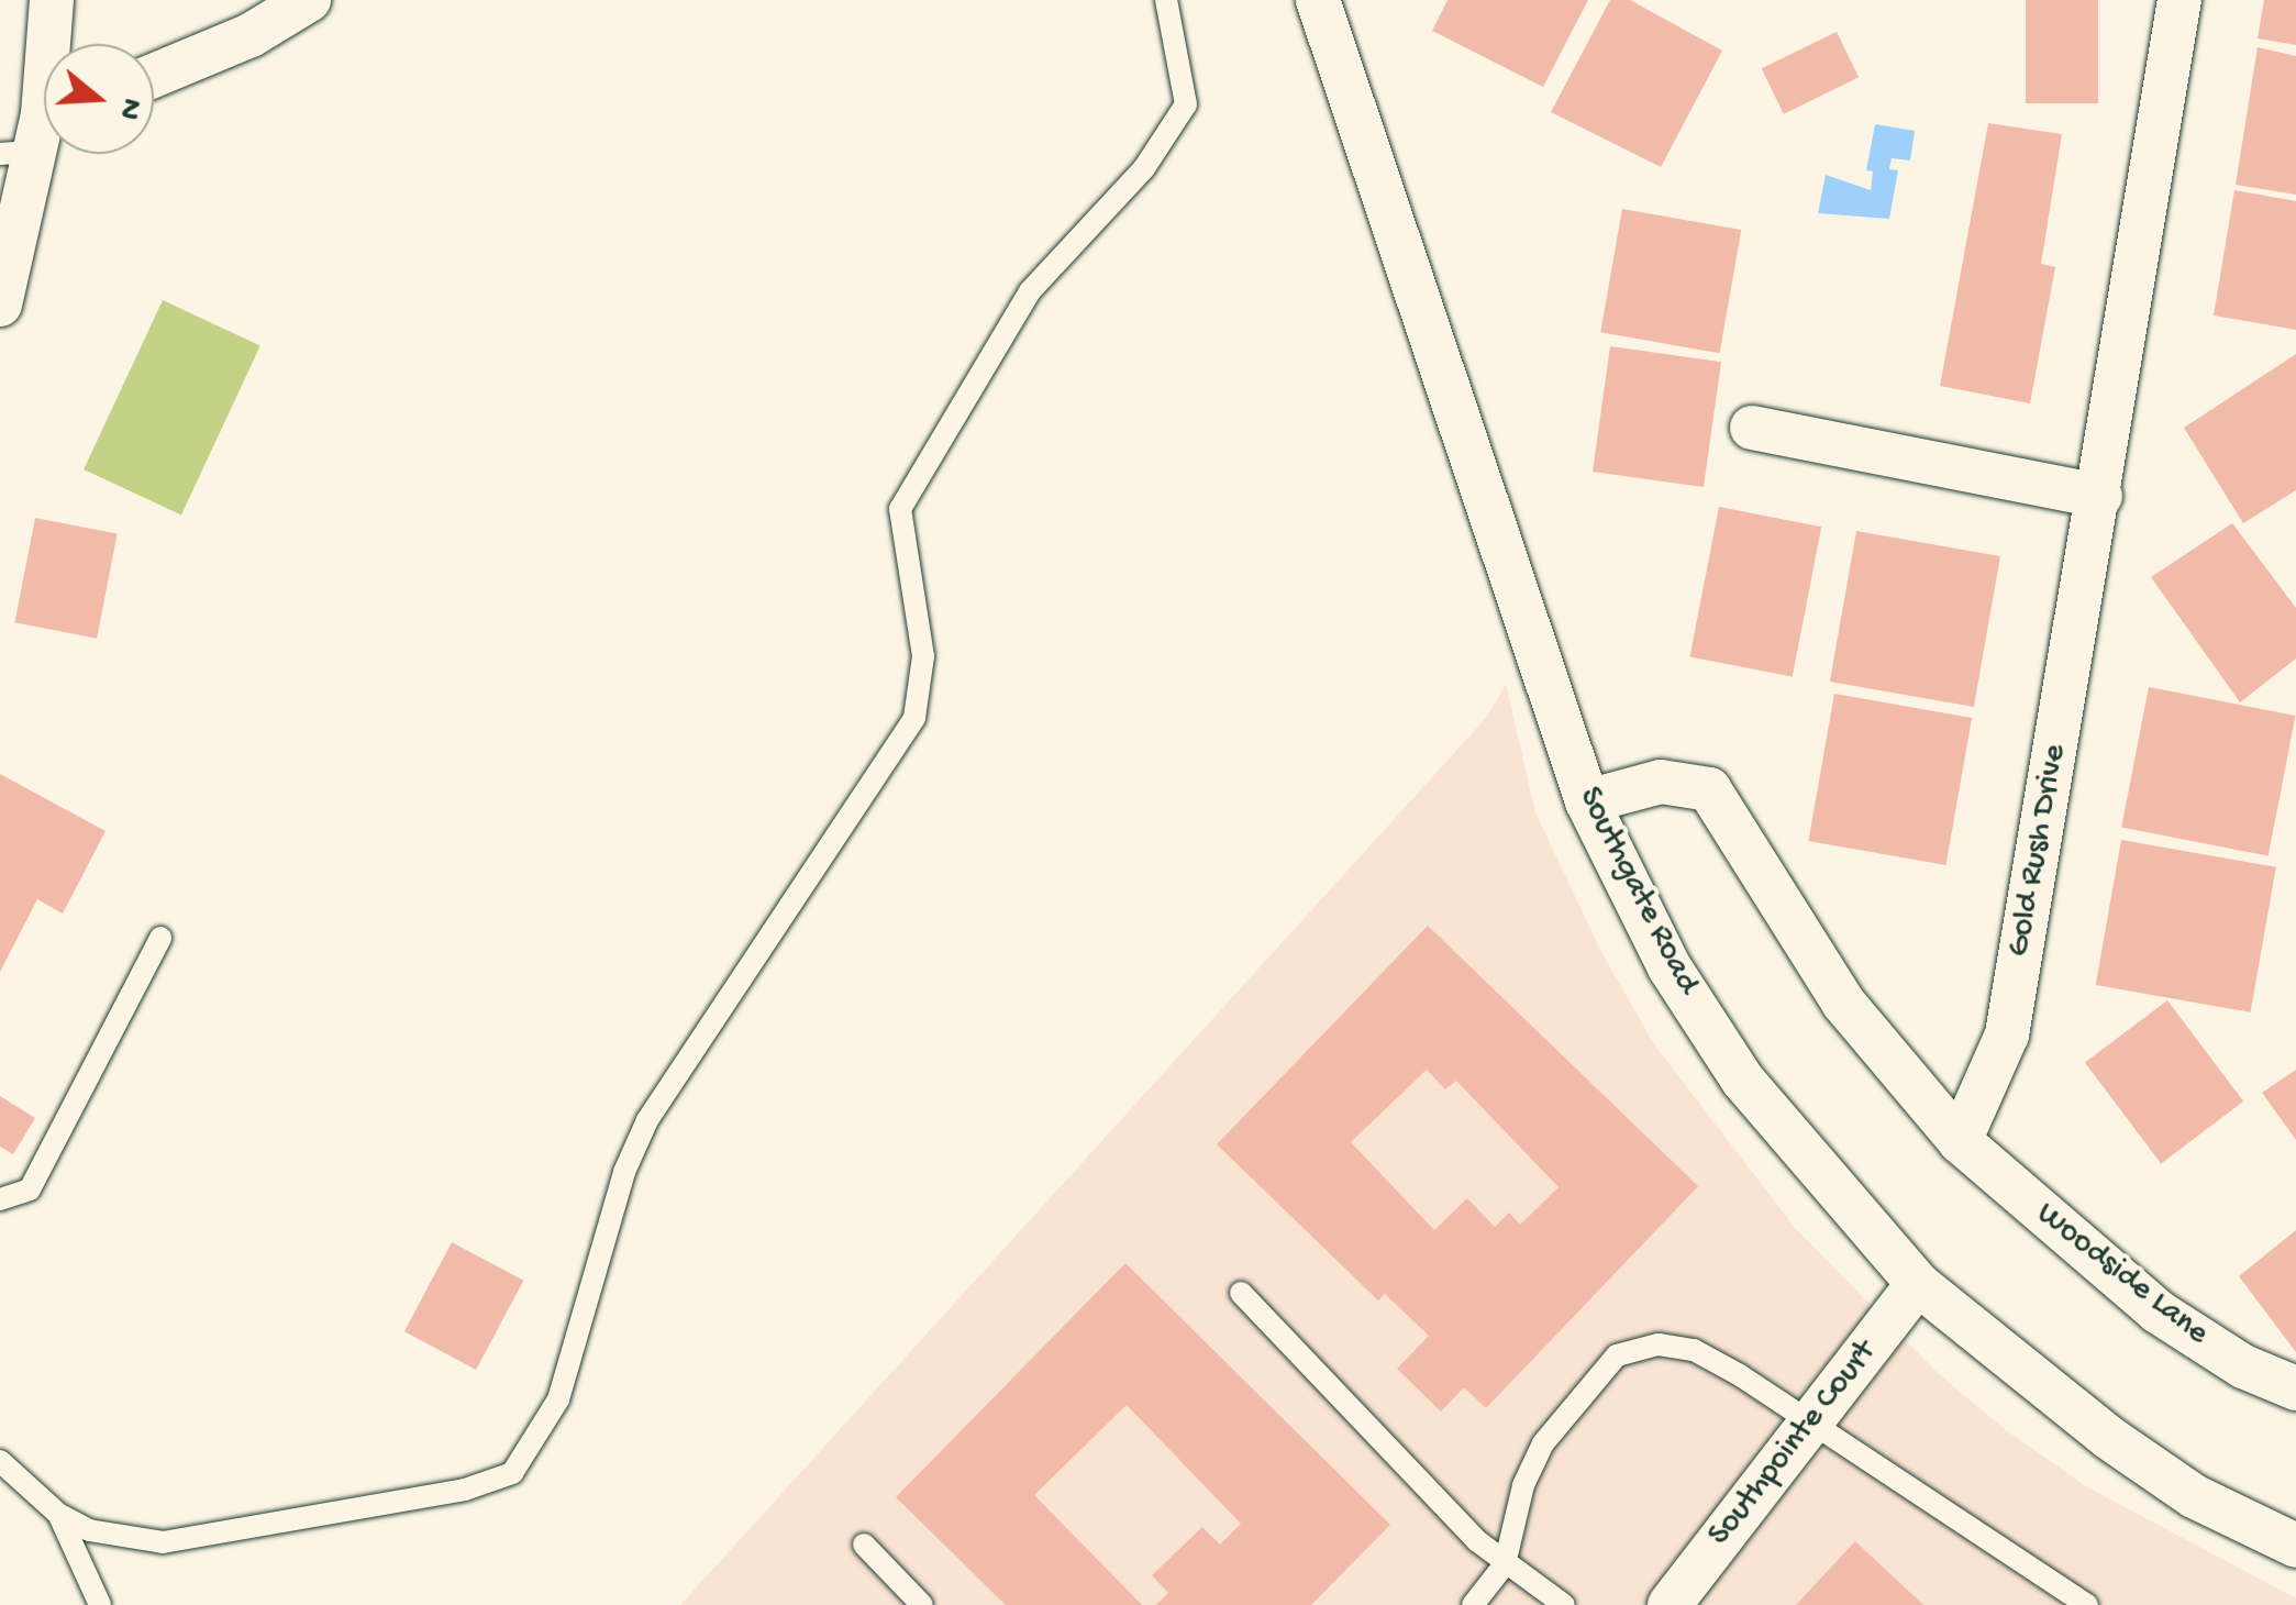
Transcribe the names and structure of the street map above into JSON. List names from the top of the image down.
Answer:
{
  "streets": {
    "street": [
      "Gold Rush Drive",
      "Southgate Road",
      "Woodside Lane",
      "Southpointe Court"
    ]
  },
  "crossings": [
    ["Gold Rush Drive", "Woodside Lane"],
    ["Southgate Road", "Southpointe Court"]
  ],
  "north": "right"
}
